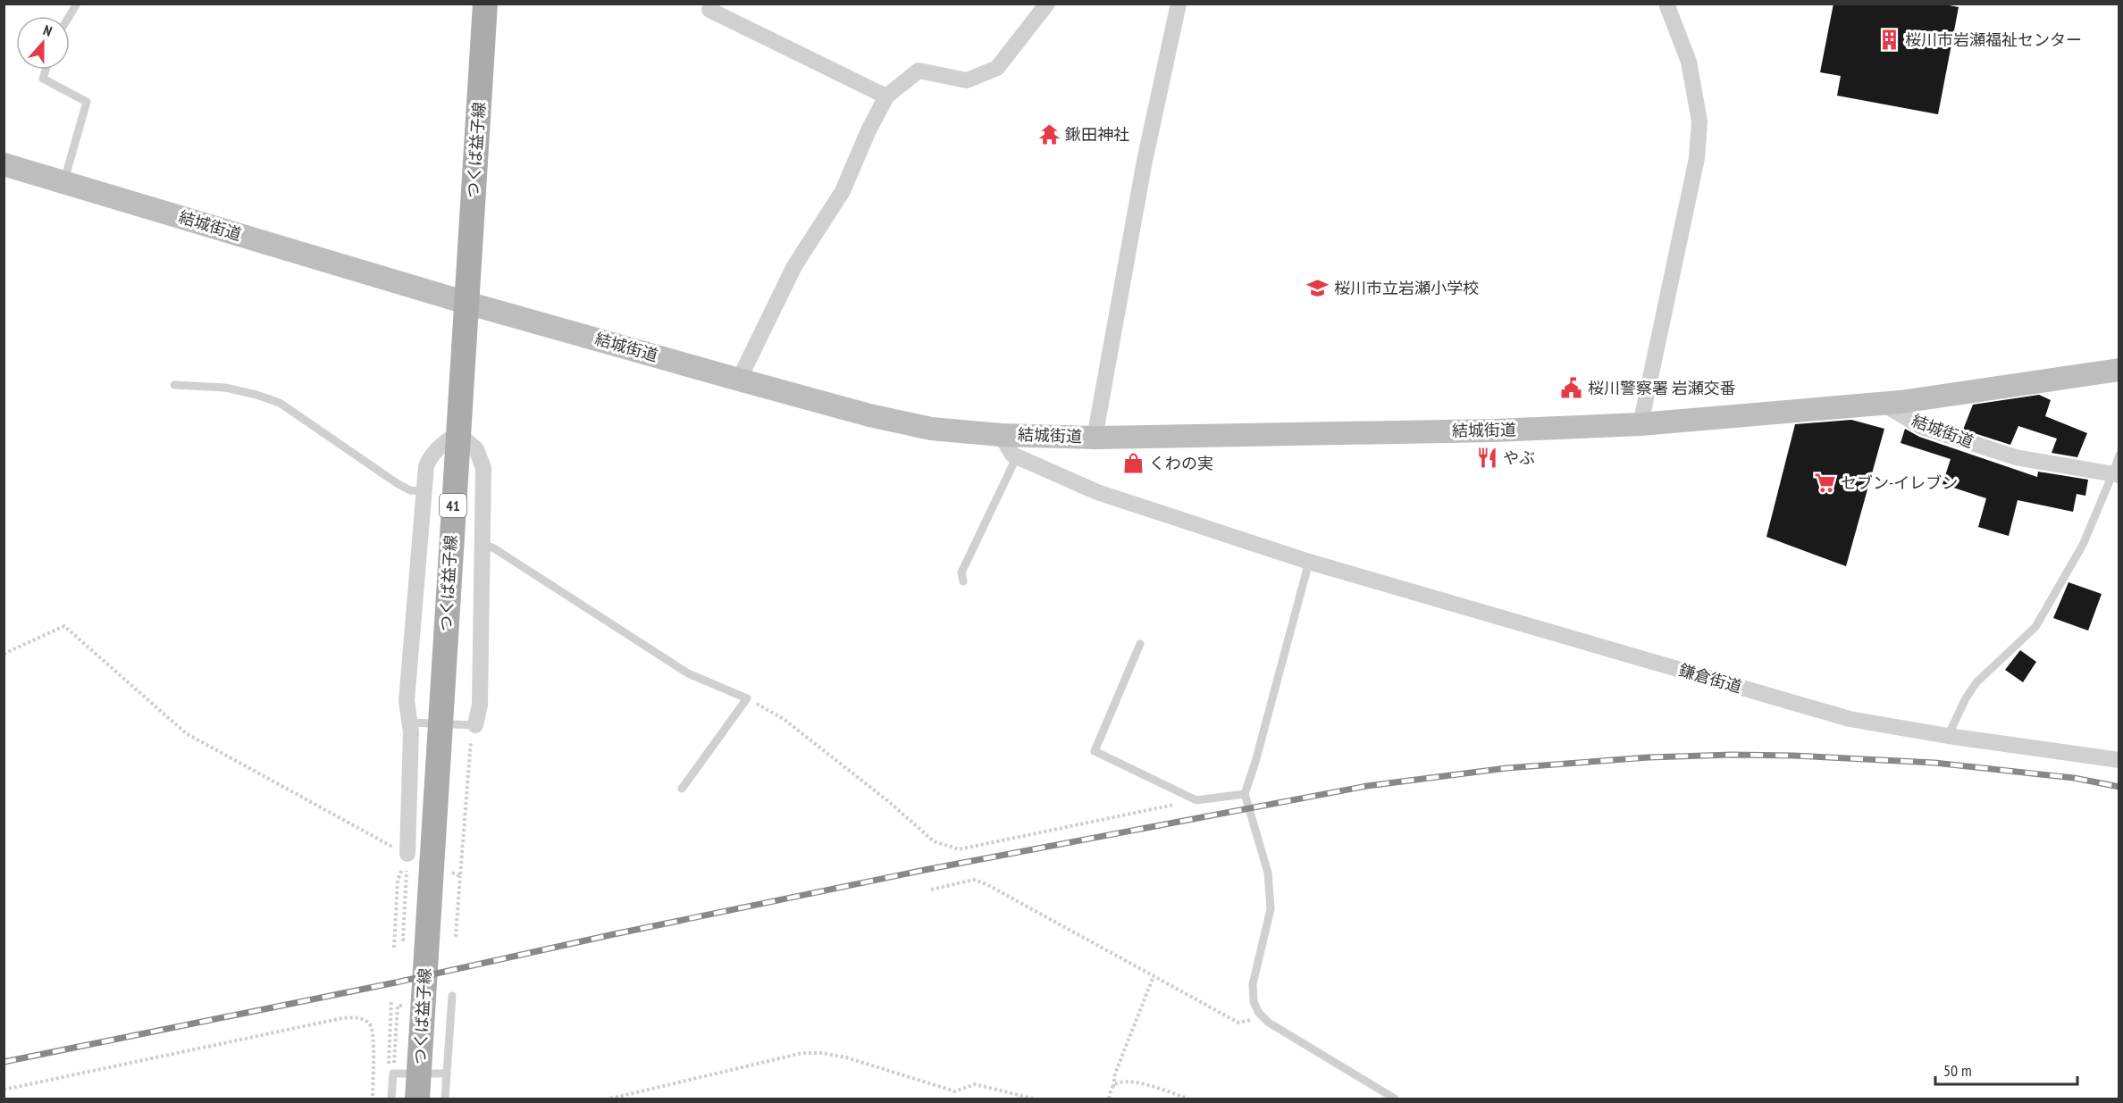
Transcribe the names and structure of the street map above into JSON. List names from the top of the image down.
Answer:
{
  "streets": {
    "main road": ["つくば益子線", "41"],
    "street": ["結城街道", "鎌倉街道"]
  },
  "crossings": [
    ["つくば益子線", "結城街道"]
  ],
  "places": {
    "building": ["桜川市岩瀬福祉センター"],
    "temple": ["鍬田神社"],
    "school or university": ["桜川市立岩瀬小学校"],
    "public building": ["桜川警察署 岩瀬交番"],
    "restaurant": ["やぶ"],
    "shop": ["くわの実"],
    "supermarket": ["セブン-イレブン"]
  },
  "scale_bar": "50 m",
  "north": "top"
}
